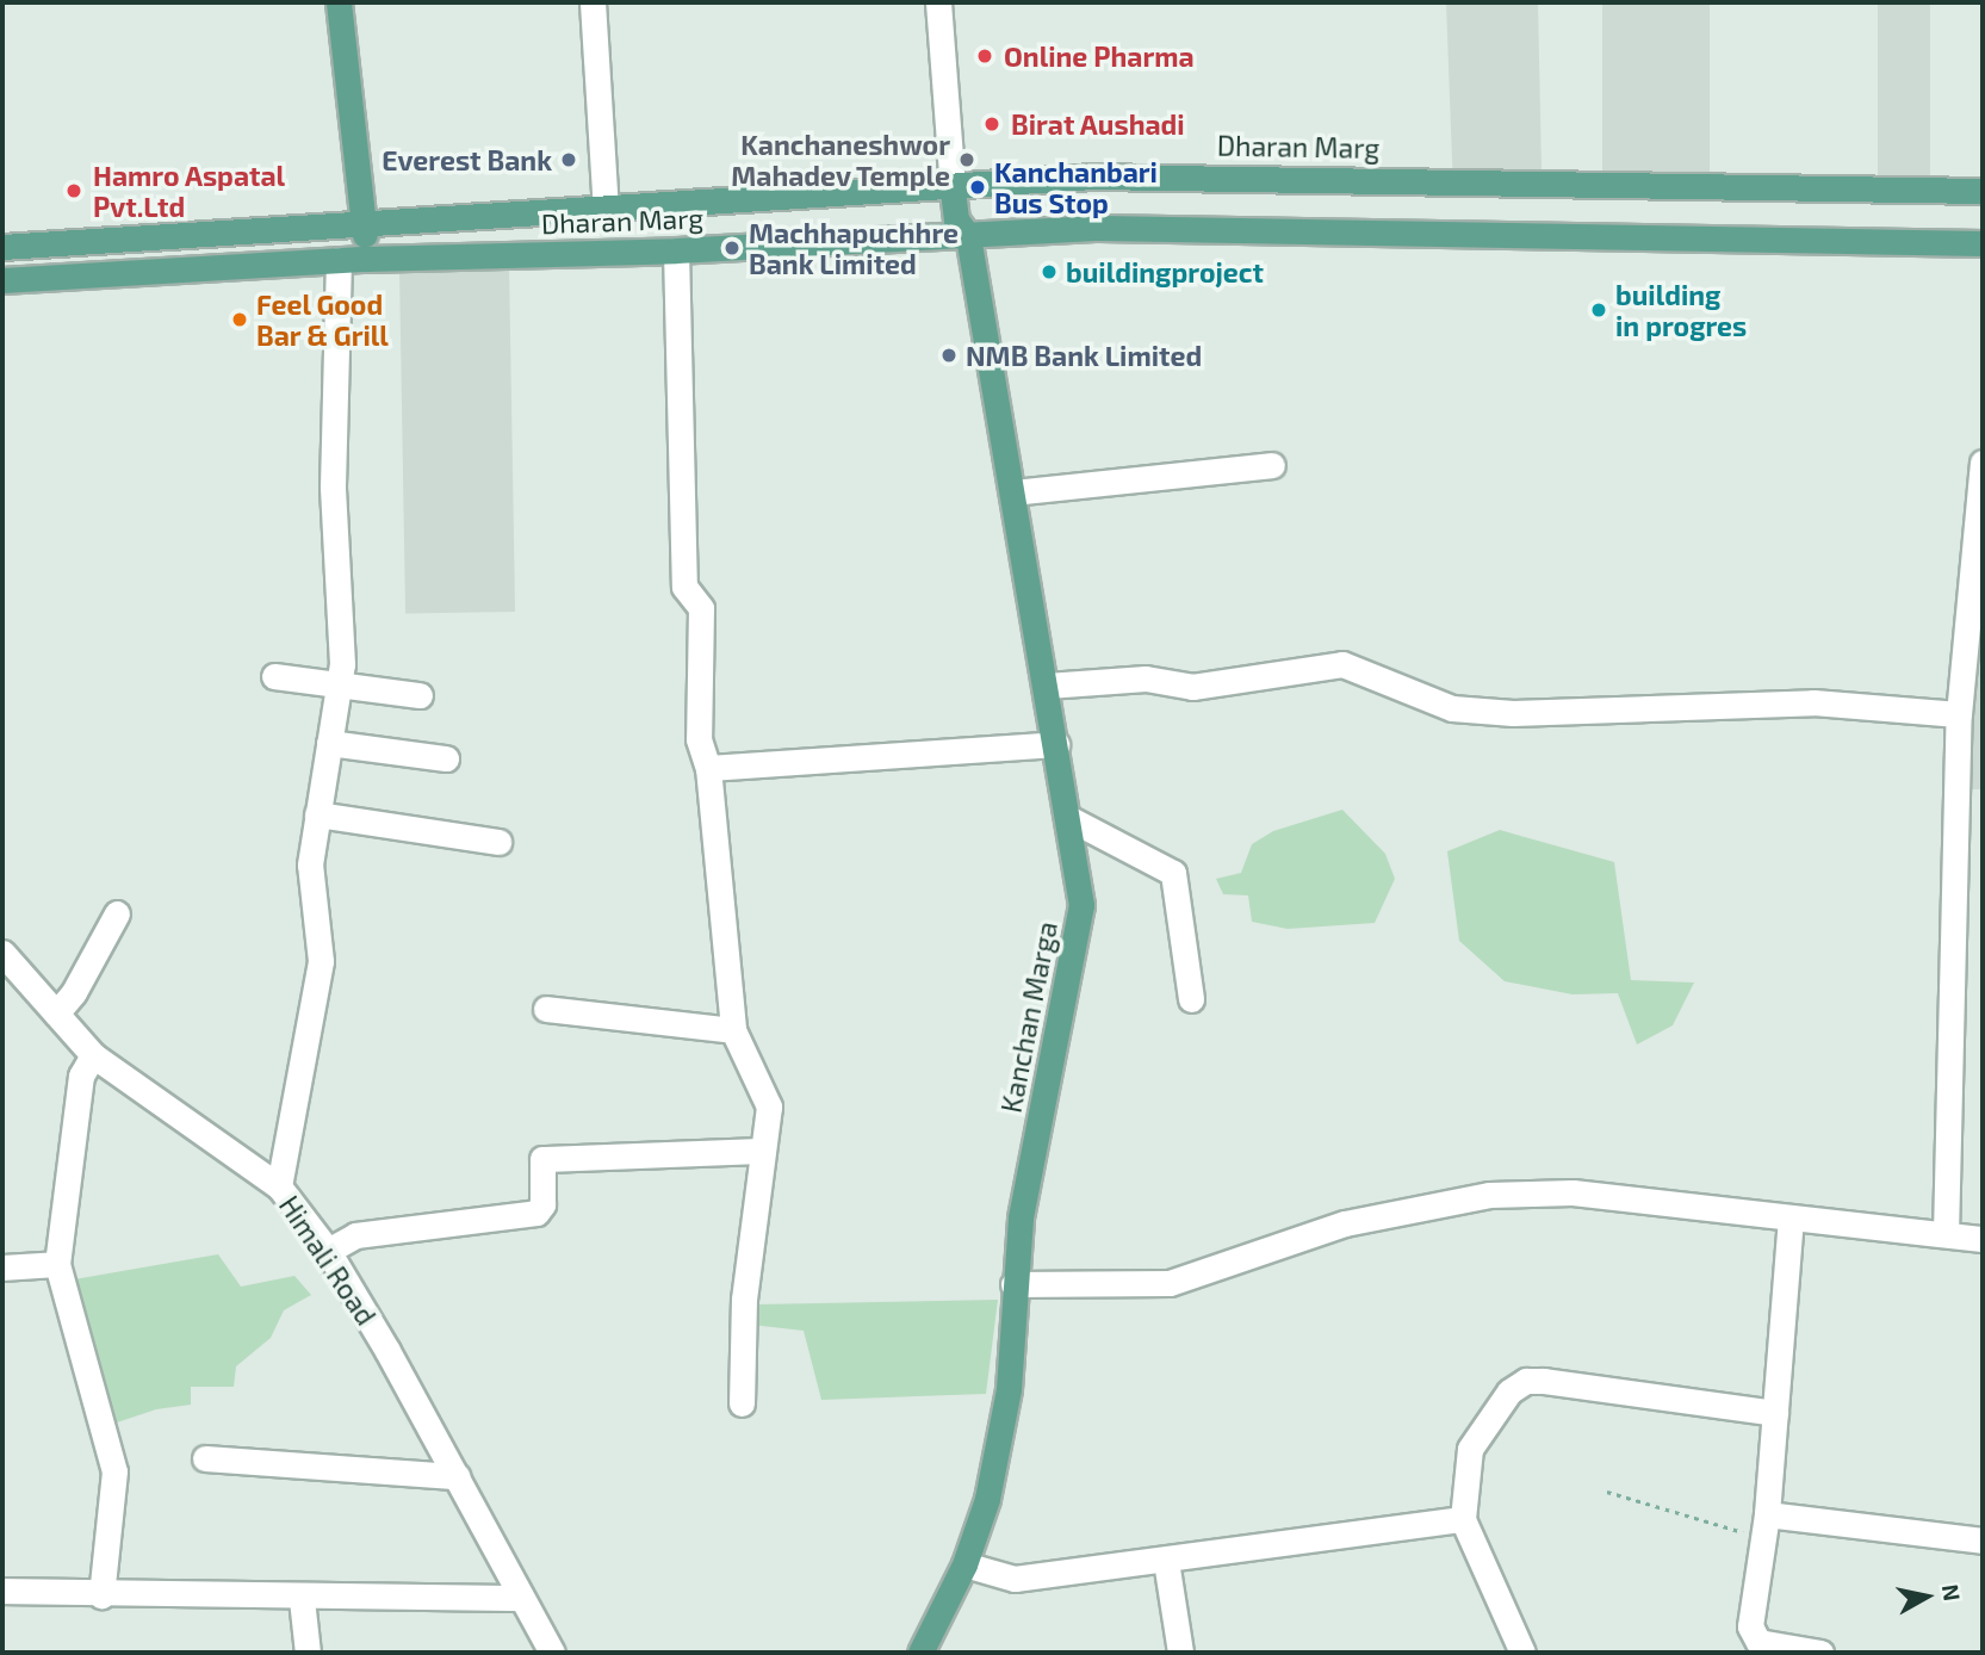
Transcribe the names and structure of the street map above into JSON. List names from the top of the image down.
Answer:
{
  "streets": {
    "main road": ["Dharan Marg", "Kanchan Marga"],
    "street": ["Himali Road"]
  },
  "crossings": [
    ["Dharan Marg", "Kanchan Marga"]
  ],
  "places": [
    "Online Pharma",
    "Birat Aushadi",
    "Everest Bank",
    "Kanchaneshwor Mahadev Temple",
    "Kanchanbari Bus Stop",
    "Hamro Aspatal Pvt.Ltd",
    "Machhapuchhre Bank Limited",
    "buildingproject",
    "building in progres",
    "Feel Good Bar & Grill",
    "NMB Bank Limited"
  ],
  "north": "right"
}
